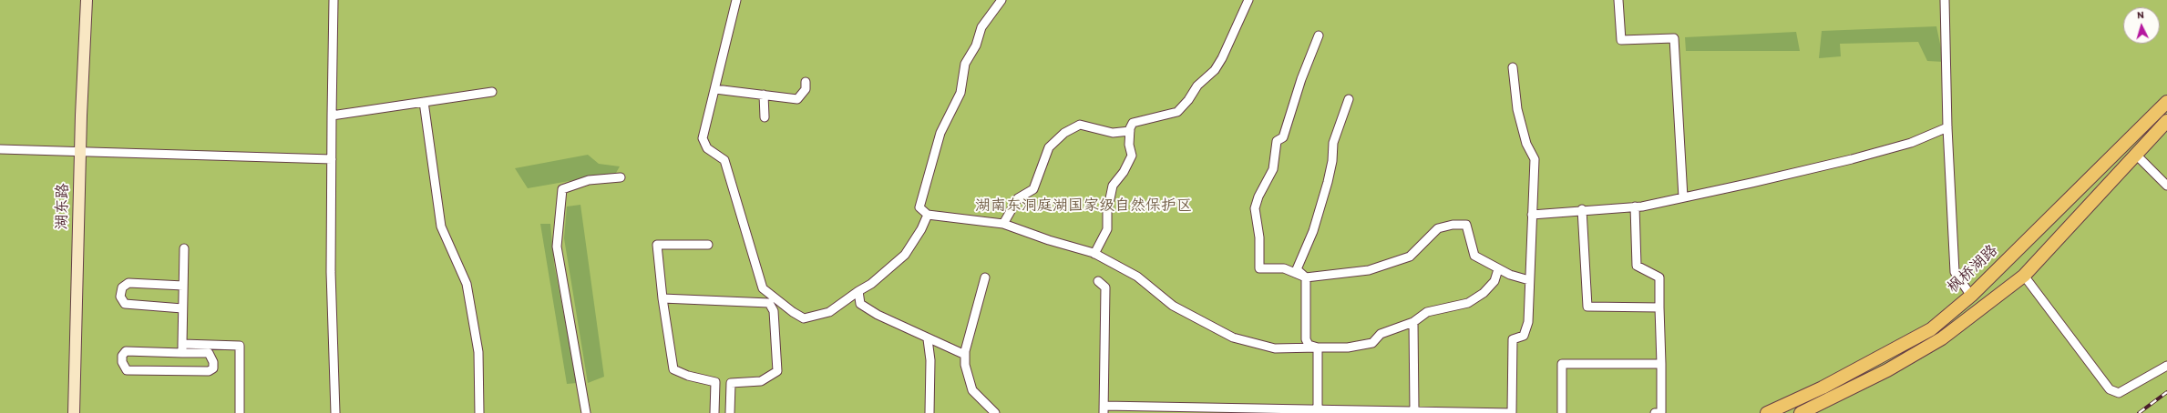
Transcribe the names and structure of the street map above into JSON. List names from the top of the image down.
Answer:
{
  "streets": {
    "main road": ["枫桥湖路"],
    "street": ["湖东路"]
  },
  "parks": ["湖南东洞庭湖国家级自然保护区"],
  "north": "top"
}
